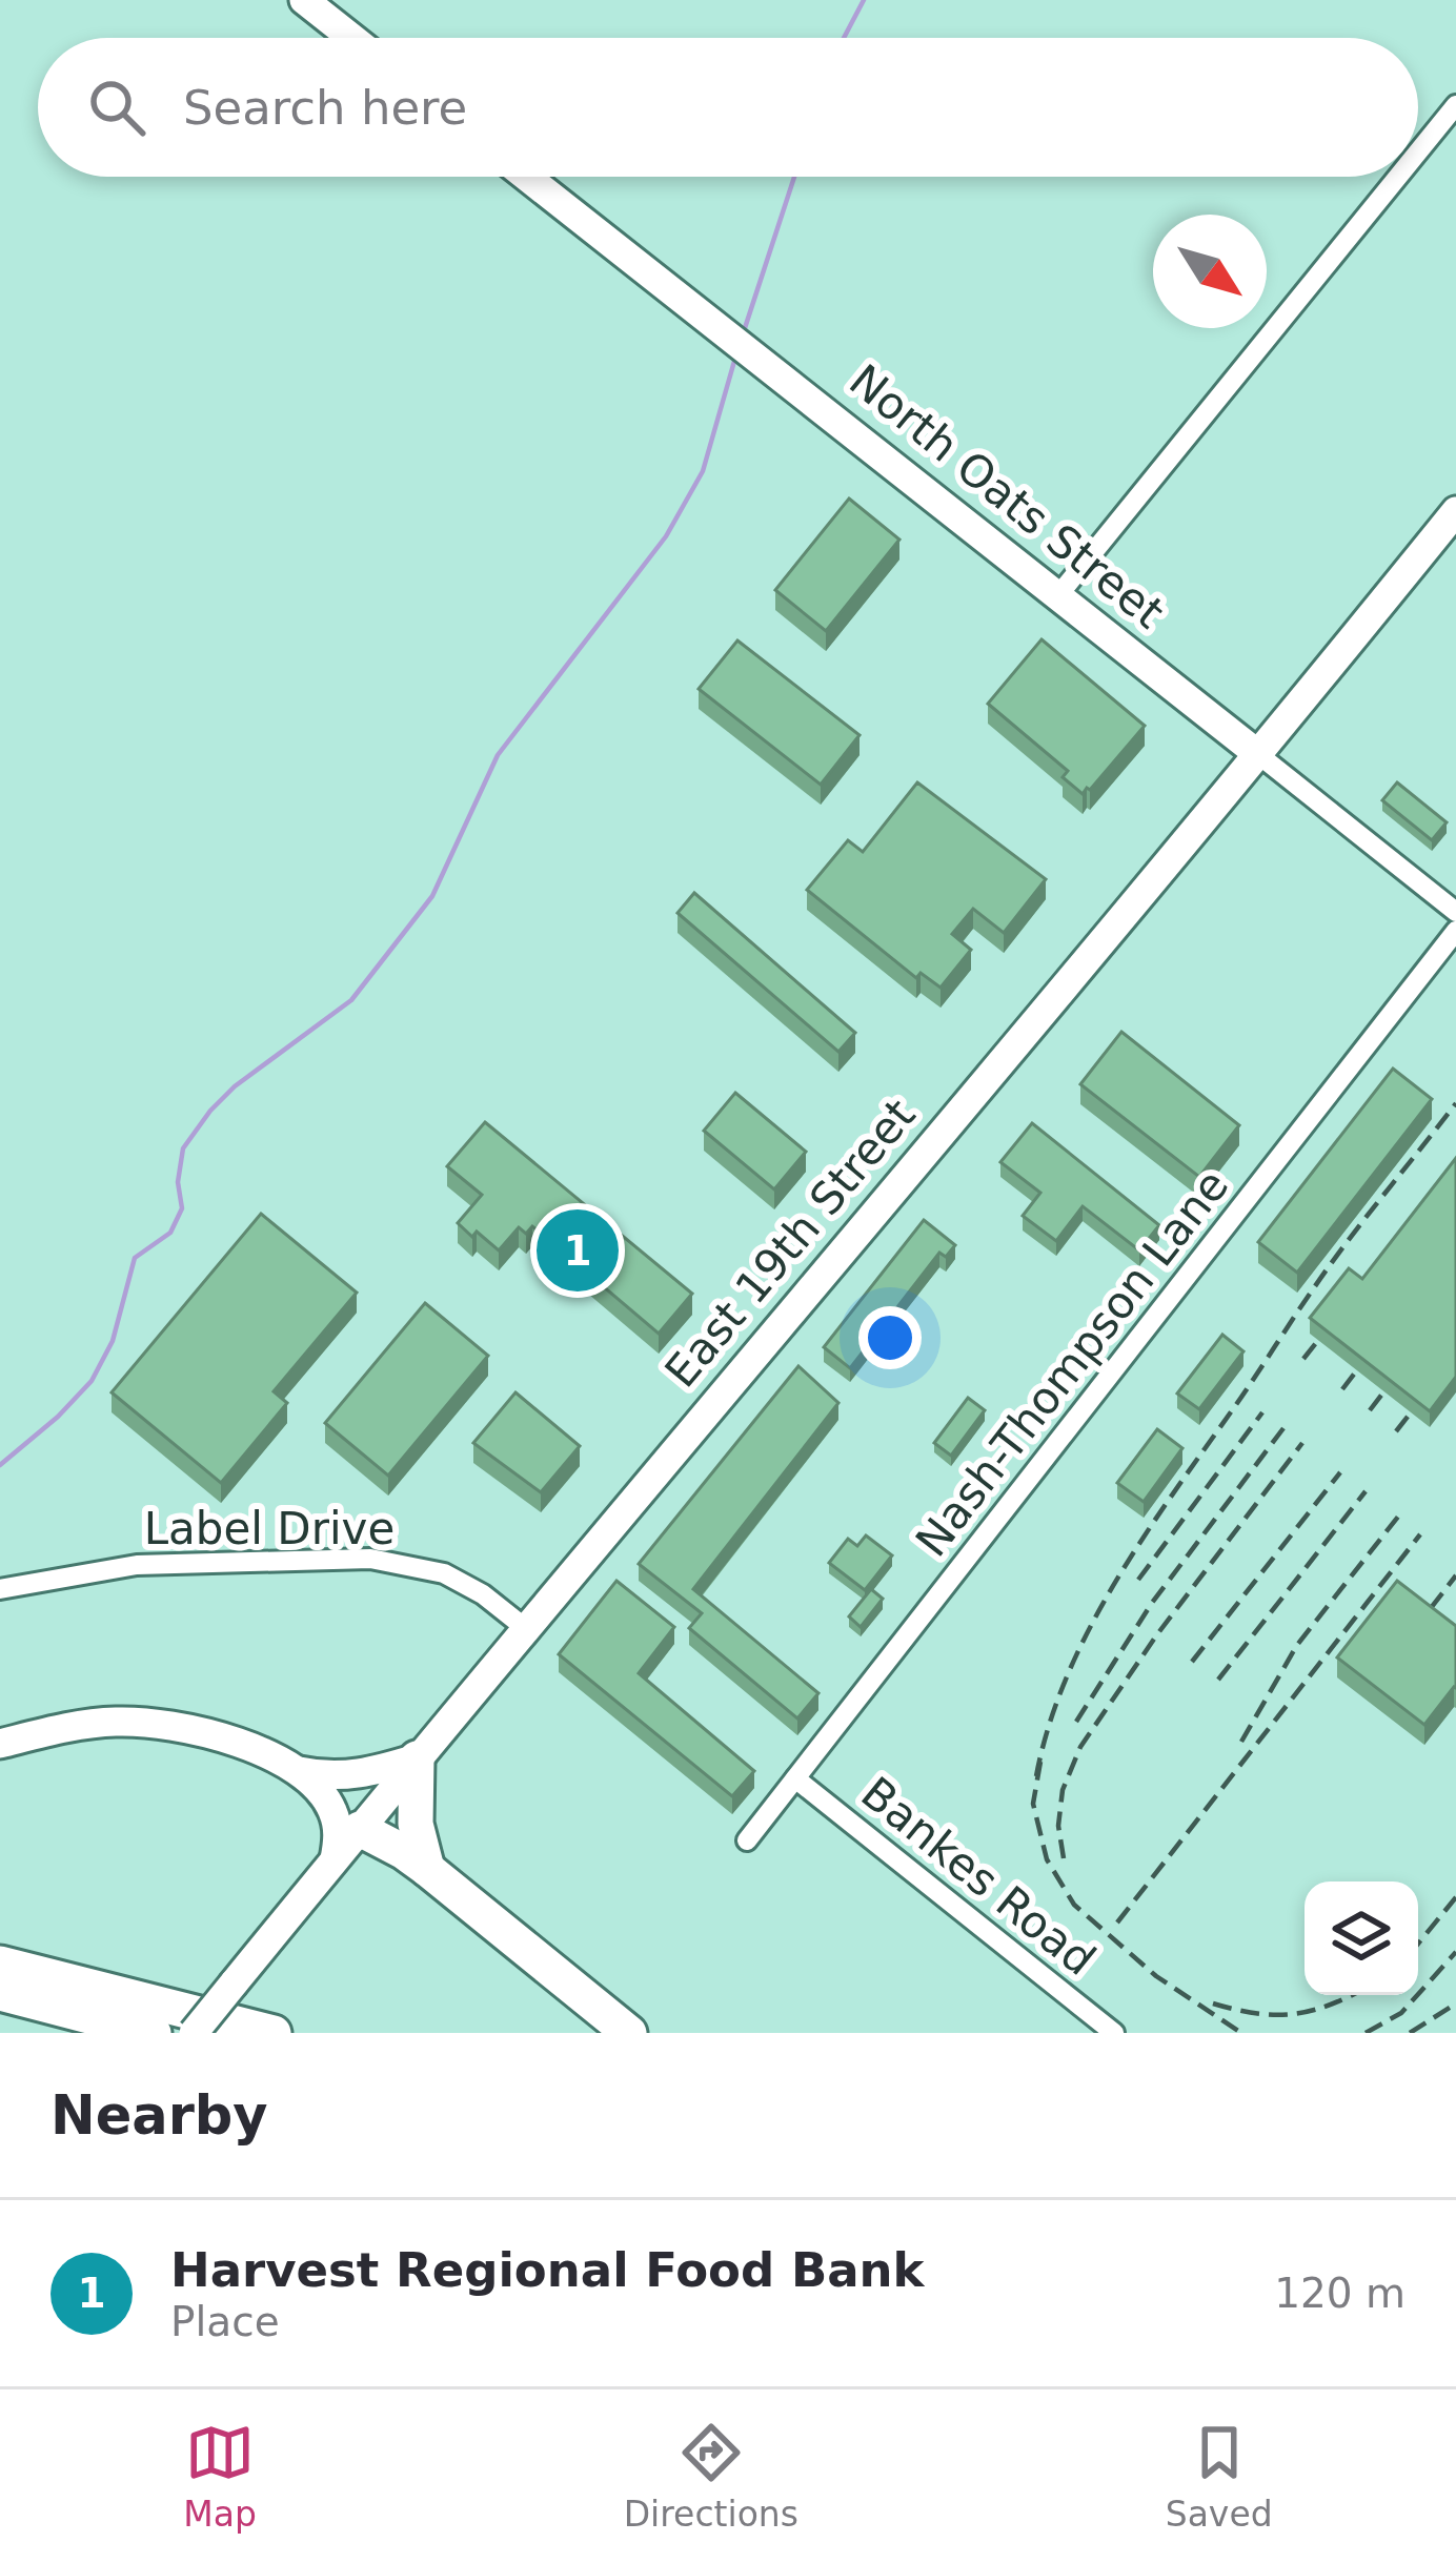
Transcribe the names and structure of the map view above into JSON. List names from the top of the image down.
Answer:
{
  "streets": {
    "street": [
      "North Oats Street",
      "East 19th Street",
      "Nash-Thompson Lane",
      "Label Drive",
      "Bankes Road"
    ]
  },
  "crossings": [
    ["North Oats Street", "East 19th Street"],
    ["East 19th Street", "Label Drive"],
    ["Nash-Thompson Lane", "Bankes Road"]
  ],
  "north": "bottom right",
  "page": {
    "search": "Search here",
    "pins": "1",
    "heading": "Nearby",
    "list": [
      {
        "mark": "1",
        "name": "Harvest Regional Food Bank",
        "note": "Place",
        "value": "120 m"
      }
    ],
    "nav": ["Map", "Directions", "Saved"]
  }
}
